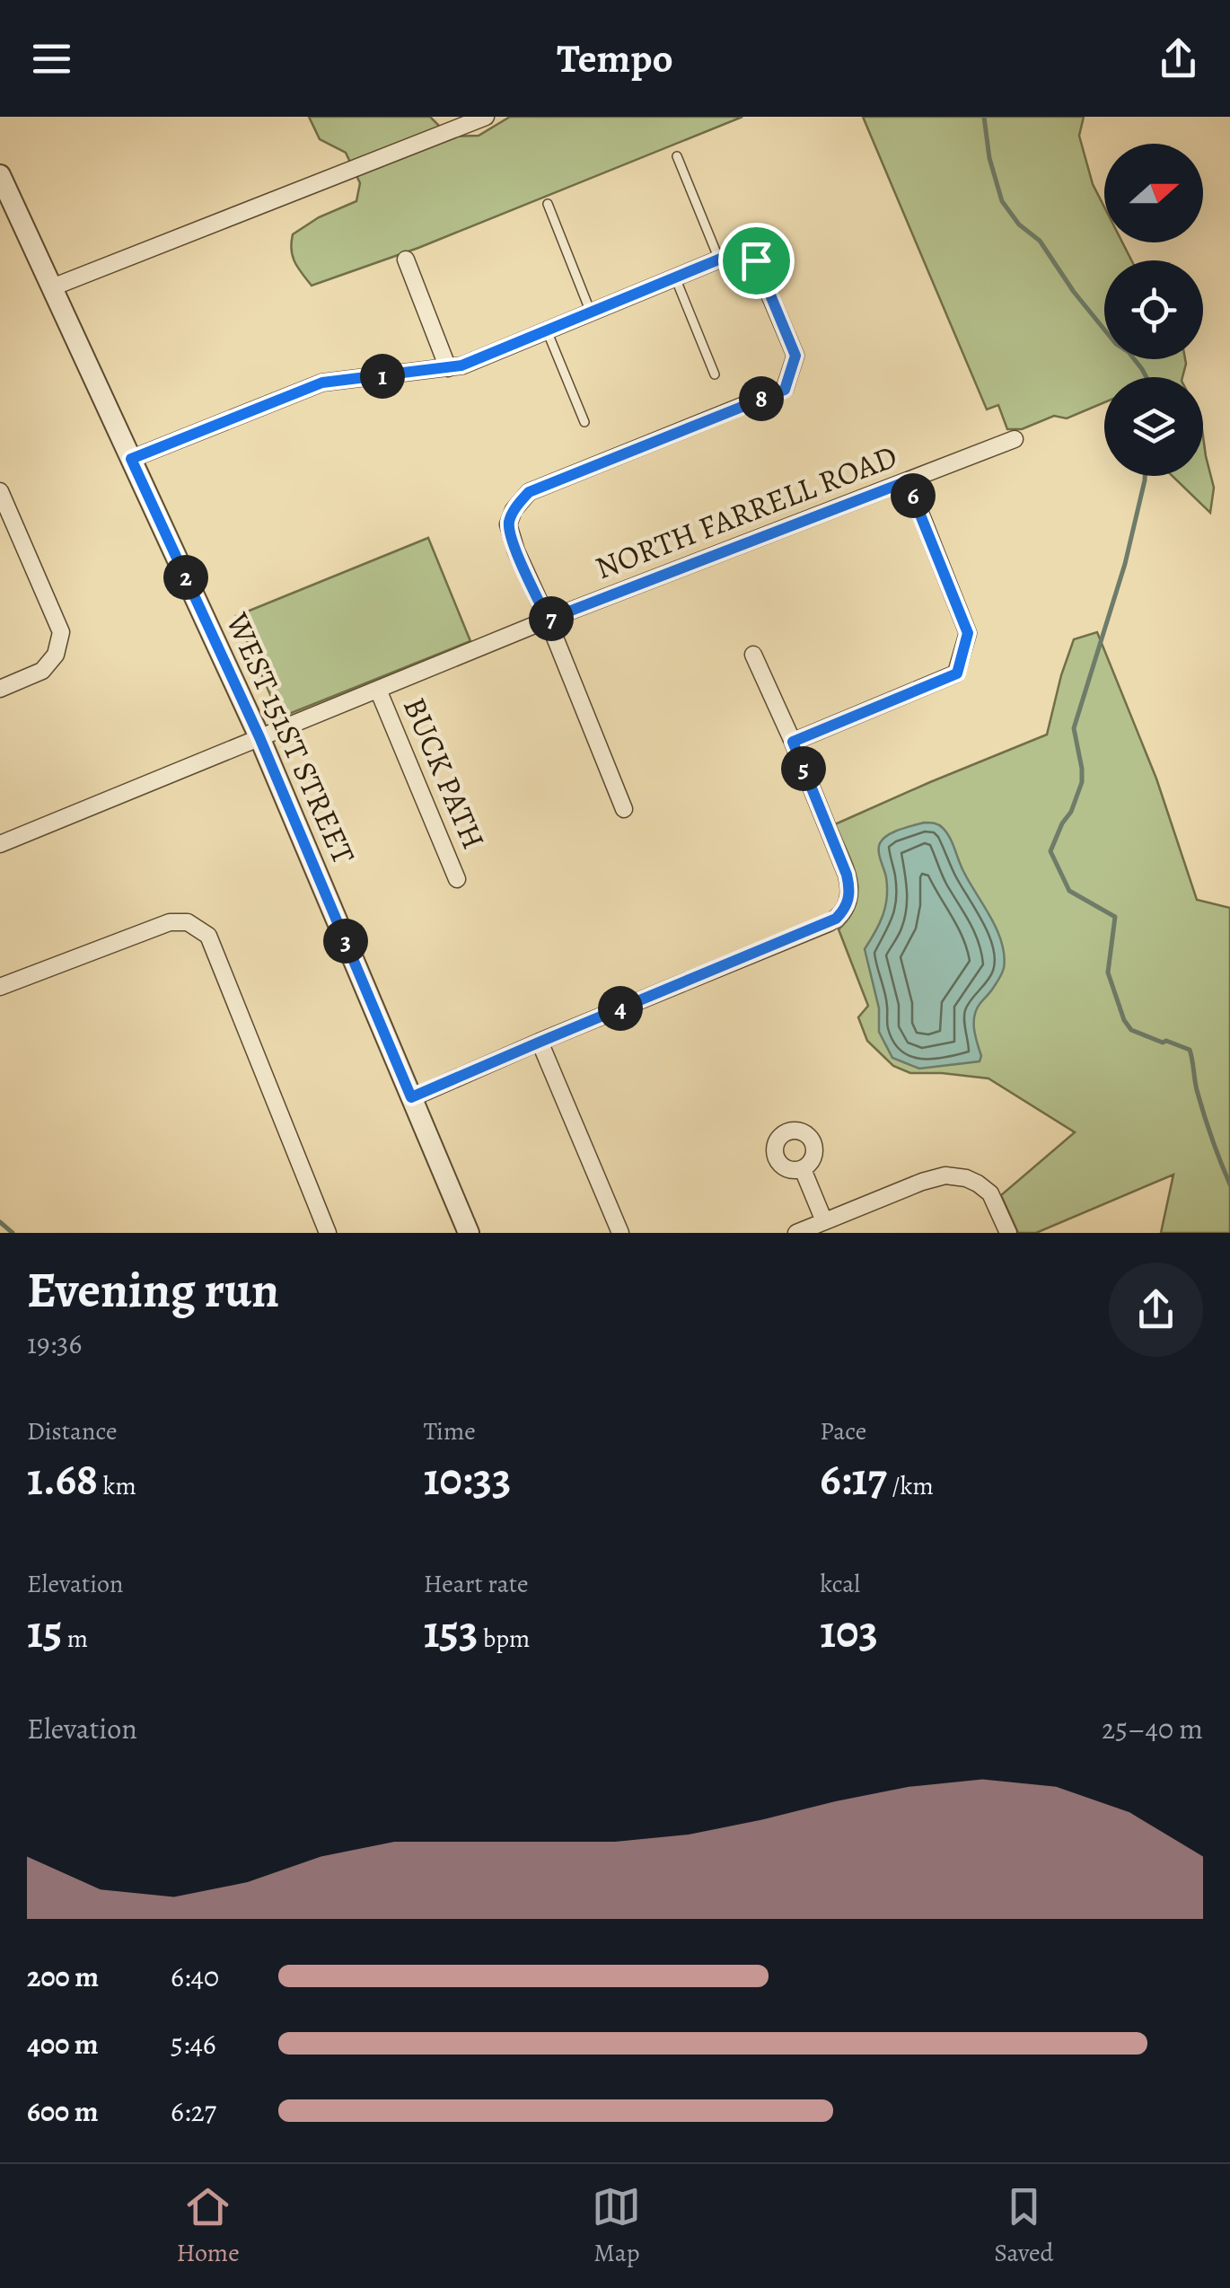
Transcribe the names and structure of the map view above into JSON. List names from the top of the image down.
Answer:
{
  "streets": {
    "street": ["NORTH FARRELL ROAD", "WEST 151ST STREET", "BUCK PATH"]
  },
  "crossings": [
    ["NORTH FARRELL ROAD", "WEST 151ST STREET"],
    ["NORTH FARRELL ROAD", "BUCK PATH"]
  ],
  "north": "right",
  "page": {
    "header": "Tempo",
    "pins": [
      "1",
      "8",
      "6",
      "2",
      "7",
      "5",
      "3",
      "4"
    ],
    "heading": ["Evening run", "19:36"],
    "stats": [
      ["Distance", "1.68 km"],
      ["Time", "10:33"],
      ["Pace", "6:17 /km"],
      ["Elevation", "15 m"],
      ["Heart rate", "153 bpm"],
      ["kcal", "103"]
    ],
    "chart": ["Elevation", "25–40 m"],
    "list": [
      {
        "name": "200 m",
        "note": "6:40"
      },
      {
        "name": "400 m",
        "note": "5:46"
      },
      {
        "name": "600 m",
        "note": "6:27"
      }
    ],
    "tabs": ["Home", "Map", "Saved"]
  }
}
